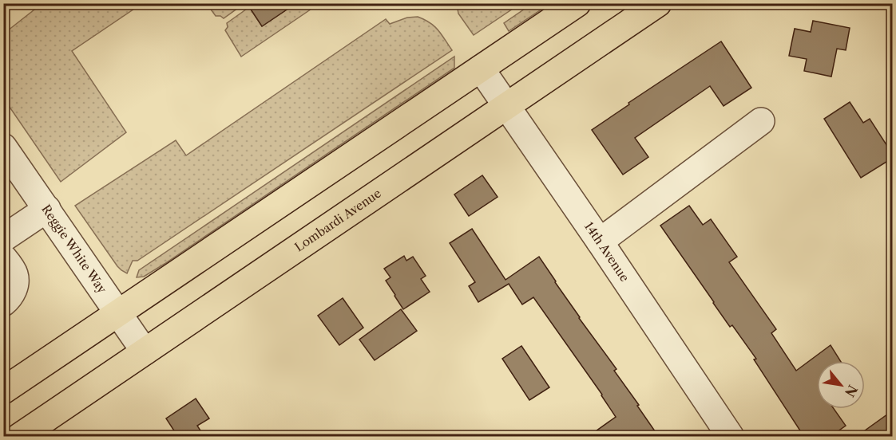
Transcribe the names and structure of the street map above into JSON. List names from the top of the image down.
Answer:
{
  "streets": {
    "main road": ["Lombardi Avenue"],
    "street": ["Reggie White Way", "14th Avenue"]
  },
  "crossings": [
    ["Lombardi Avenue", "Reggie White Way"],
    ["Lombardi Avenue", "14th Avenue"]
  ],
  "north": "bottom right"
}
